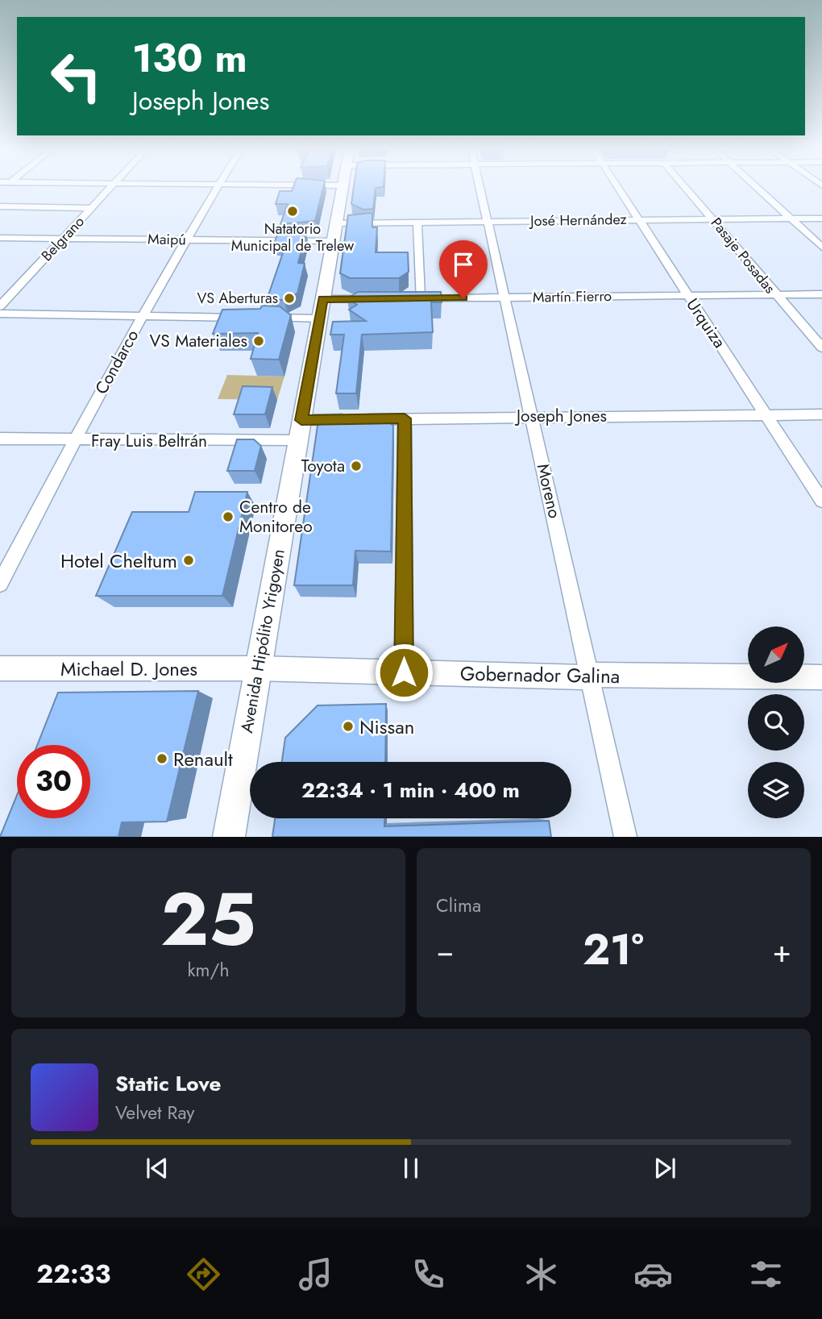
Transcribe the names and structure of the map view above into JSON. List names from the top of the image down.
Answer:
{
  "streets": {
    "main road": ["Avenida Hipólito Yrigoyen"],
    "street": [
      "José Hernández",
      "Belgrano",
      "Maipú",
      "Pasaje Posadas",
      "Martín Fierro",
      "Urquiza",
      "Condarco",
      "Joseph Jones",
      "Fray Luis Beltrán",
      "Moreno",
      "Michael D. Jones",
      "Gobernador Galina"
    ]
  },
  "crossings": [
    ["José Hernández", "Pasaje Posadas"],
    ["José Hernández", "Martín Fierro"],
    ["José Hernández", "Urquiza"],
    ["José Hernández", "Moreno"],
    ["José Hernández", "Avenida Hipólito Yrigoyen"],
    ["Belgrano", "Maipú"],
    ["Maipú", "Condarco"],
    ["Maipú", "Avenida Hipólito Yrigoyen"],
    ["Pasaje Posadas", "Martín Fierro"],
    ["Martín Fierro", "Urquiza"],
    ["Martín Fierro", "Moreno"],
    ["Urquiza", "Joseph Jones"],
    ["Condarco", "Fray Luis Beltrán"],
    ["Joseph Jones", "Fray Luis Beltrán"],
    ["Joseph Jones", "Moreno"],
    ["Joseph Jones", "Avenida Hipólito Yrigoyen"],
    ["Fray Luis Beltrán", "Avenida Hipólito Yrigoyen"],
    ["Moreno", "Gobernador Galina"],
    ["Avenida Hipólito Yrigoyen", "Michael D. Jones"],
    ["Avenida Hipólito Yrigoyen", "Gobernador Galina"],
    ["Michael D. Jones", "Gobernador Galina"]
  ],
  "places": [
    "Natatorio Municipal de Trelew",
    "VS Aberturas",
    "VS Materiales",
    "Toyota",
    "Centro de Monitoreo",
    "Hotel Cheltum",
    "Nissan",
    "Renault"
  ],
  "north": "top right",
  "page": {
    "turn": ["130 m", "Joseph Jones"],
    "limit": "30",
    "trip": "22:34 · 1 min · 400 m",
    "tile": [
      ["25", "km/h"],
      "Clima"
    ],
    "heat": ["−", "21°", "+"],
    "song": ["Static Love", "Velvet Ray"],
    "tabs": "22:33"
  }
}
